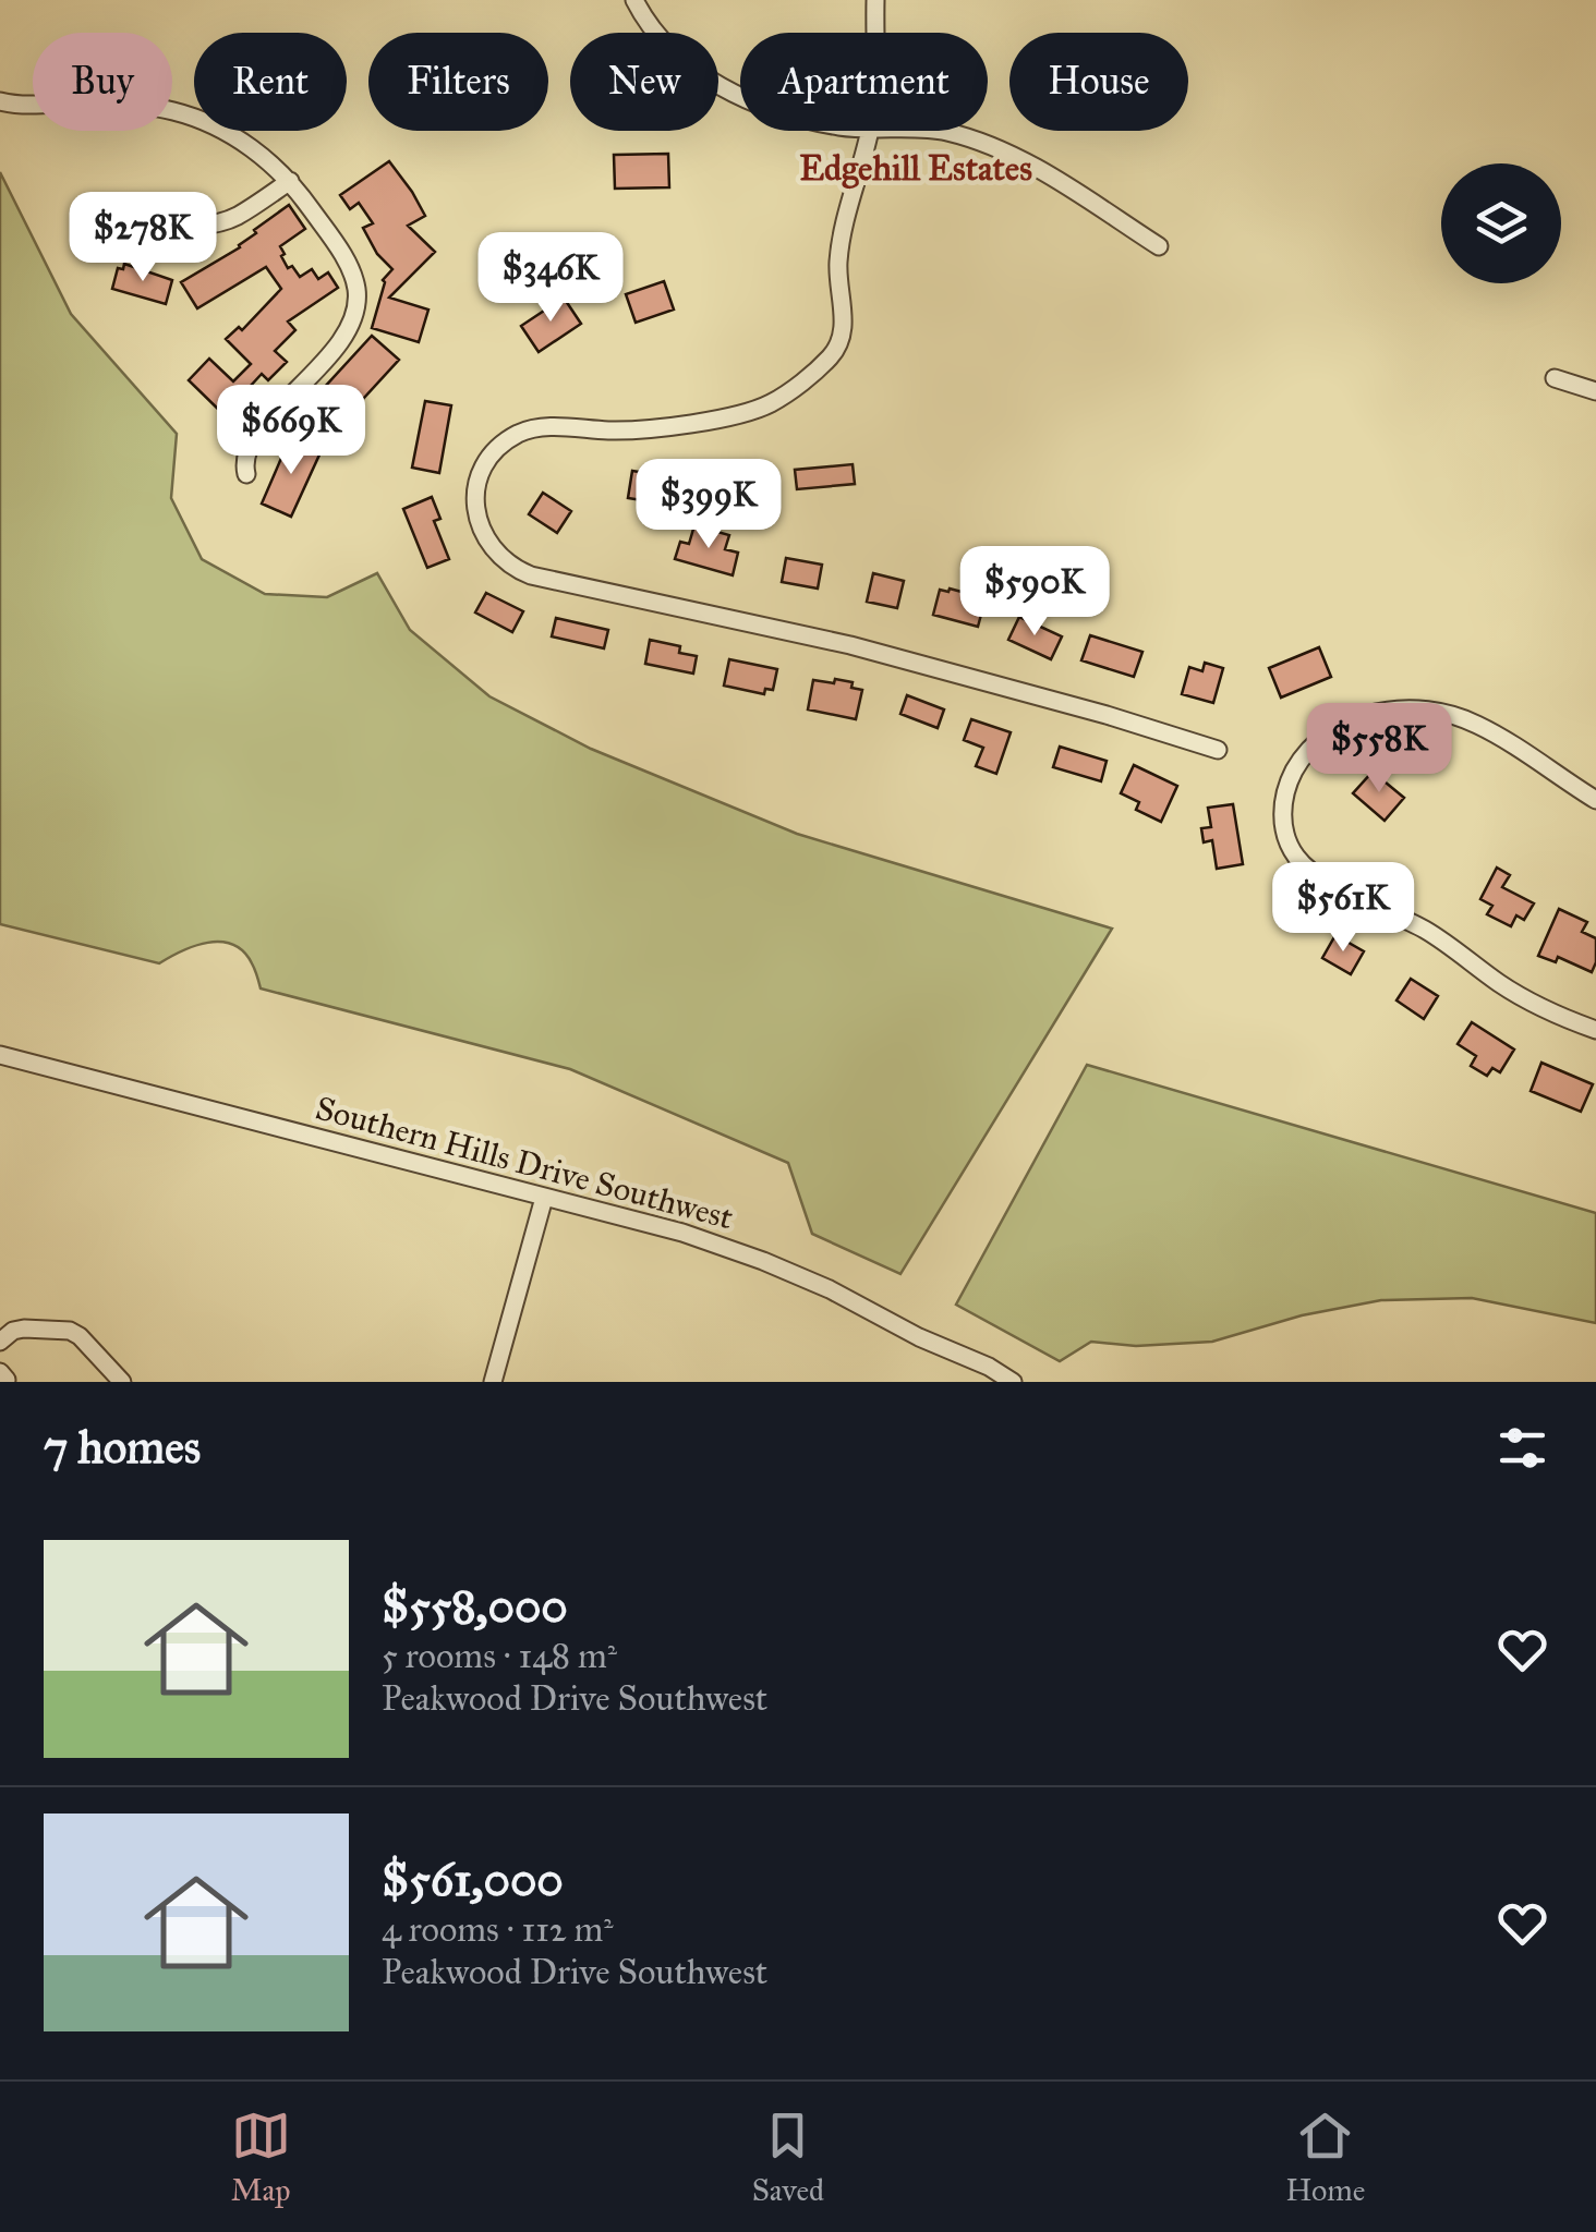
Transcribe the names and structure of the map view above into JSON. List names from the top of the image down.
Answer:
{
  "streets": {
    "street": ["Southern Hills Drive Southwest"]
  },
  "districts": ["Edgehill Estates"],
  "page": {
    "chip": [
      "Buy",
      "Rent",
      "Filters",
      "New",
      "Apartment",
      "House"
    ],
    "price": [
      "$278K",
      "$346K",
      "$669K",
      "$399K",
      "$590K",
      "$558K",
      "$561K"
    ],
    "heading": "7 homes",
    "list": [
      {
        "name": "$558,000",
        "note": "5 rooms · 148 m² · Peakwood Drive Southwest"
      },
      {
        "name": "$561,000",
        "note": "4 rooms · 112 m² · Peakwood Drive Southwest"
      }
    ],
    "tabs": ["Map", "Saved", "Home"]
  }
}
